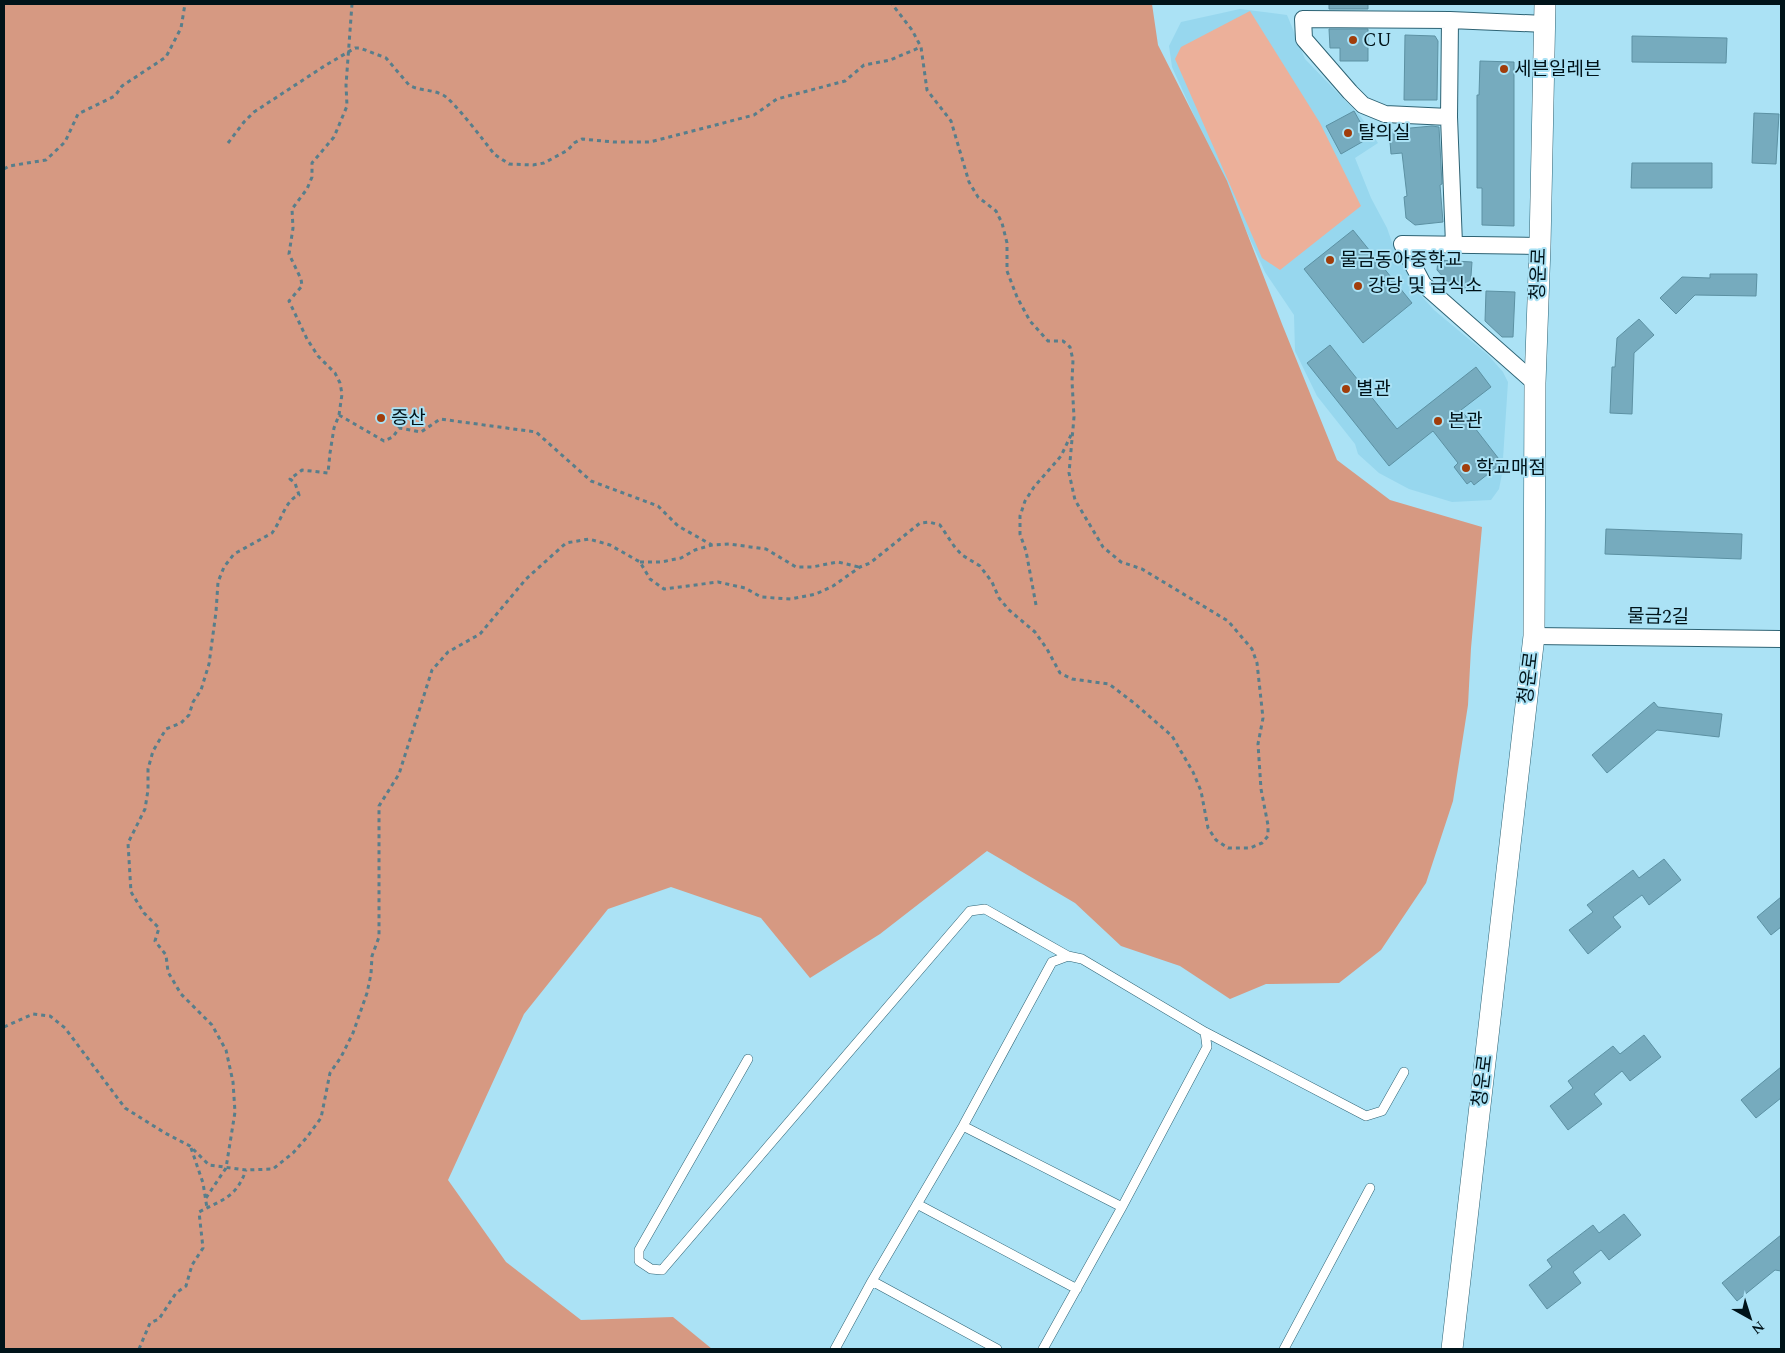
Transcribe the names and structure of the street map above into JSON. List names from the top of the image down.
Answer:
{
  "streets": {
    "street": ["청운로", "물금2길"]
  },
  "crossings": [
    ["청운로", "물금2길"]
  ],
  "places": [
    "CU",
    "세븐일레븐",
    "탈의실",
    "물금동아중학교",
    "강당 및 급식소",
    "별관",
    "증산",
    "본관",
    "학교매점"
  ],
  "north": "bottom right"
}
